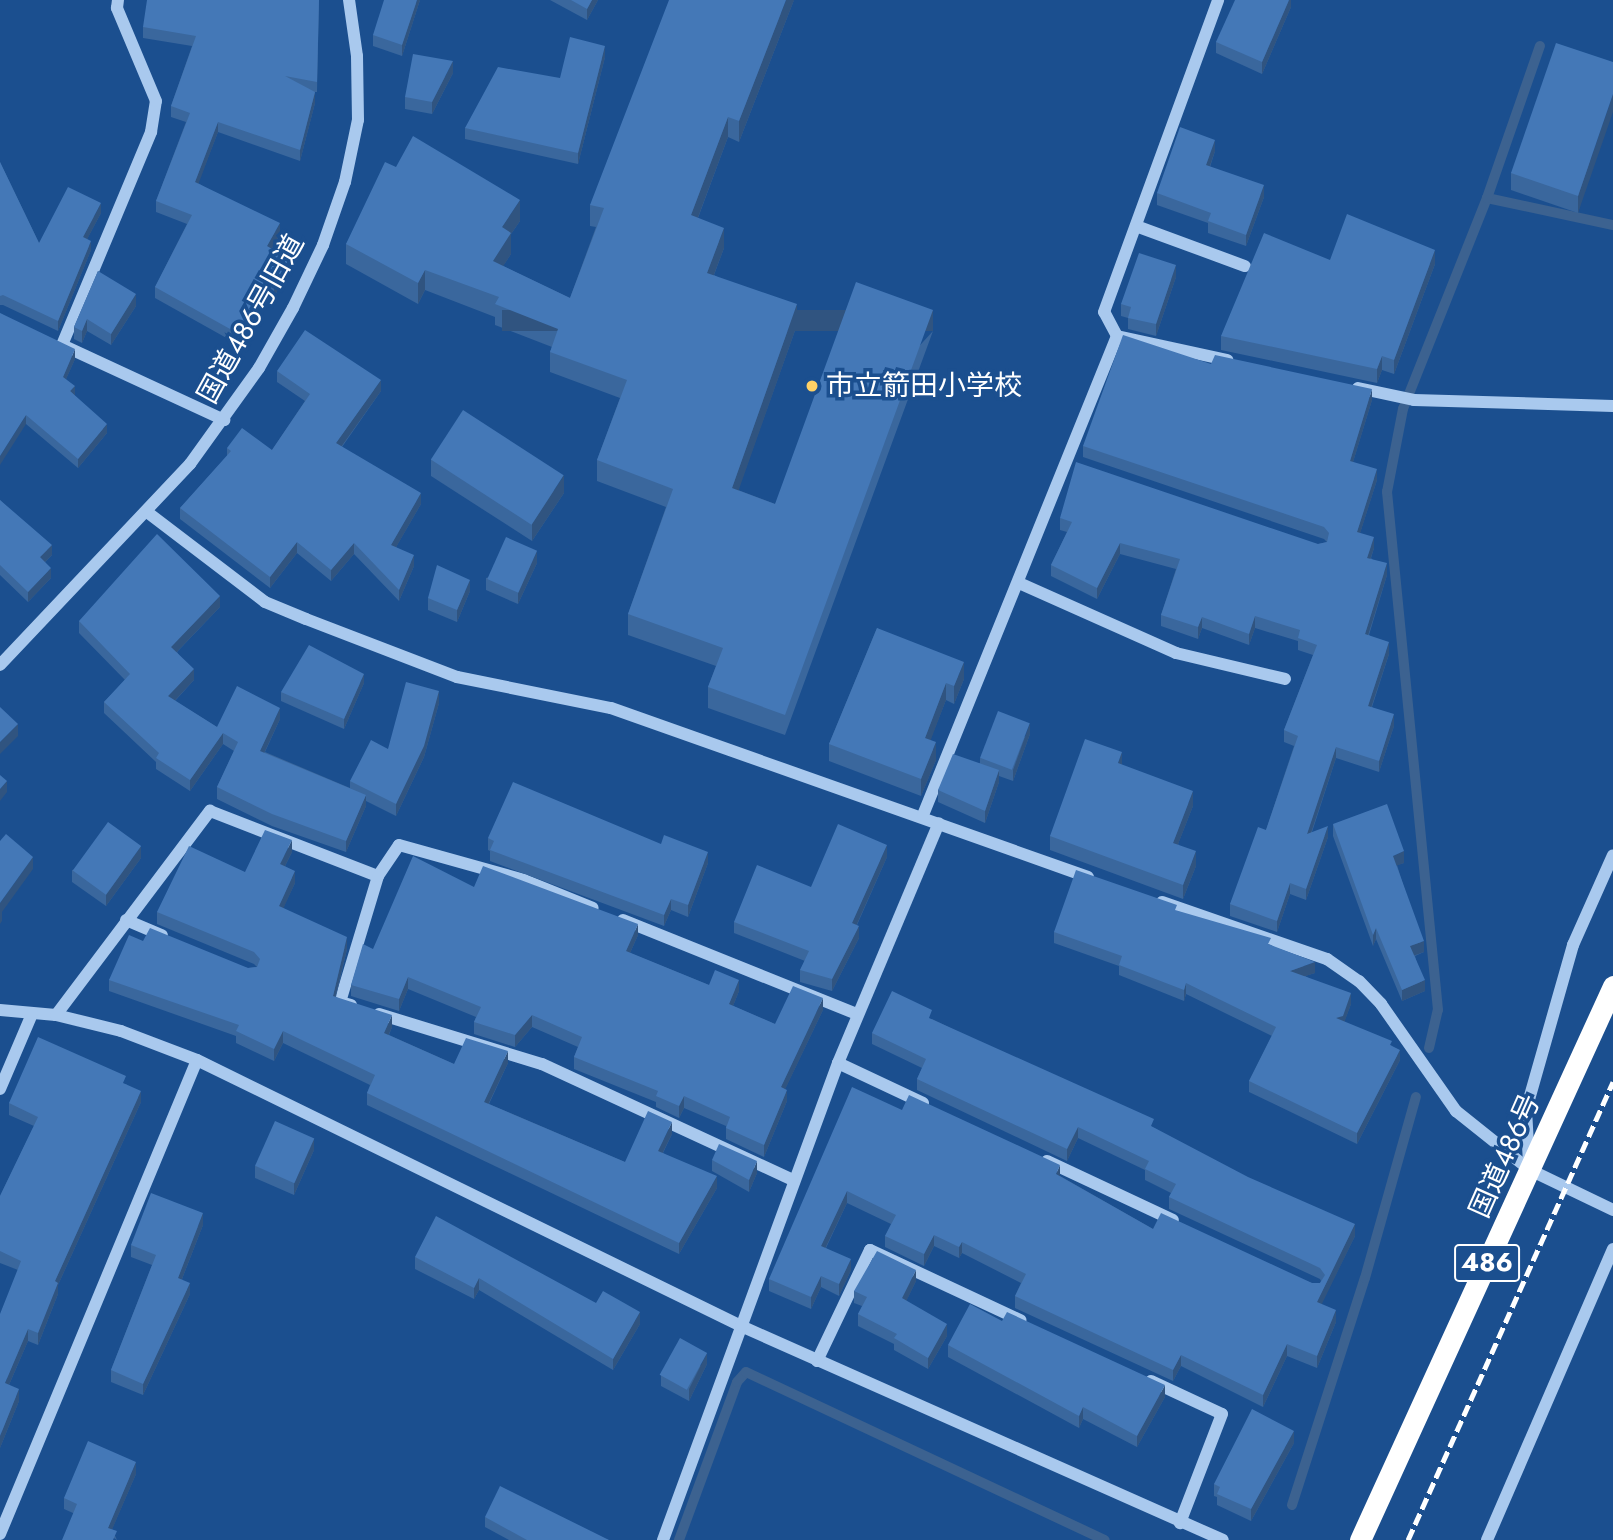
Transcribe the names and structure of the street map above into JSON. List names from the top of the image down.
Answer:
{
  "streets": {
    "highway": ["国道486号", "486"],
    "street": ["国道486号旧道"]
  },
  "places": ["市立箭田小学校"]
}
